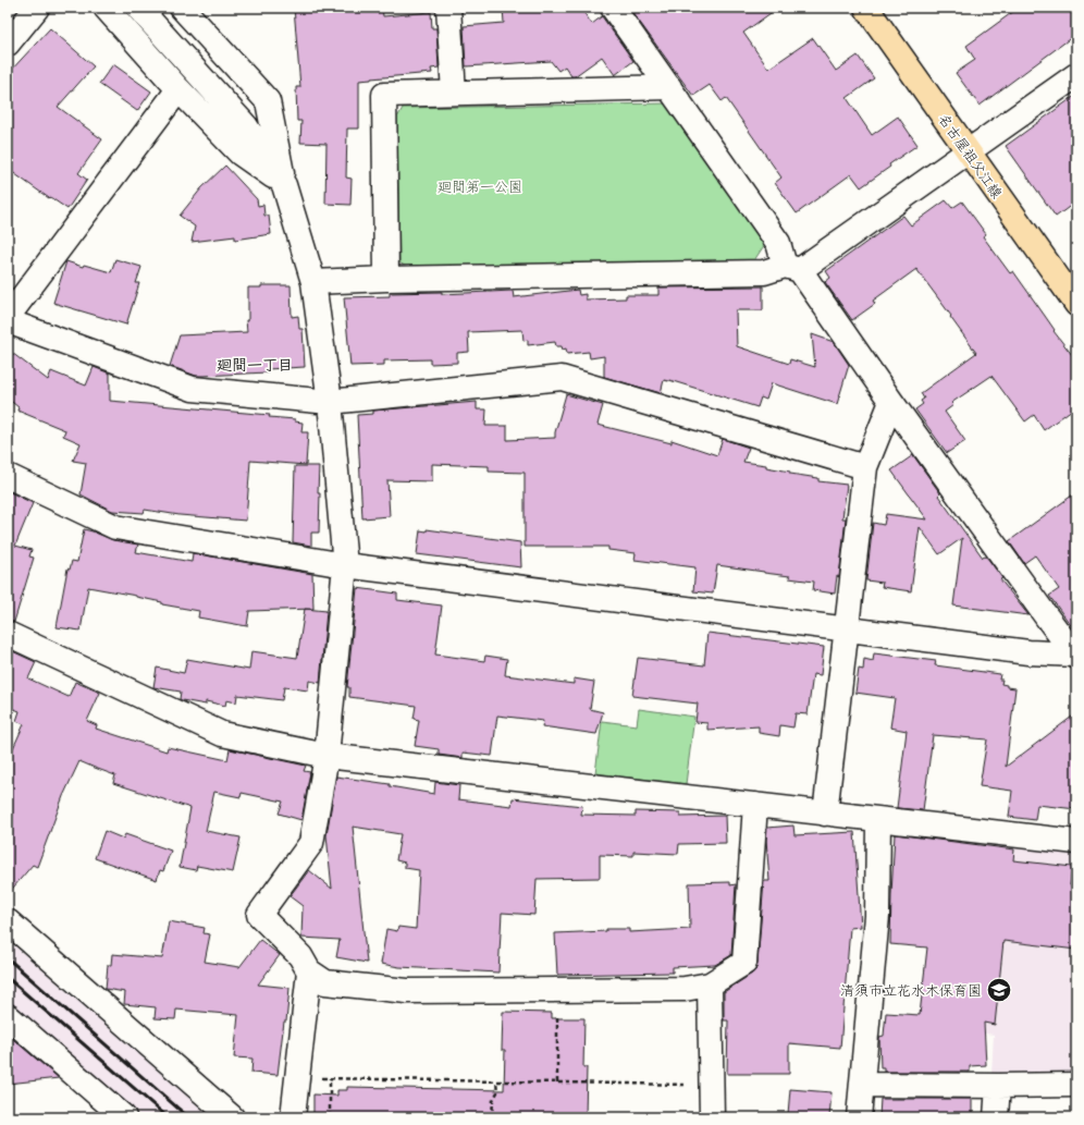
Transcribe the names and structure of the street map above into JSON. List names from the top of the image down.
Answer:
{
  "streets": {
    "main road": ["名古屋祖父江線"]
  },
  "districts": ["廻間一丁目"],
  "parks": ["廻間第一公園"],
  "places": {
    "school or university": ["清須市立花水木保育園"]
  }
}
